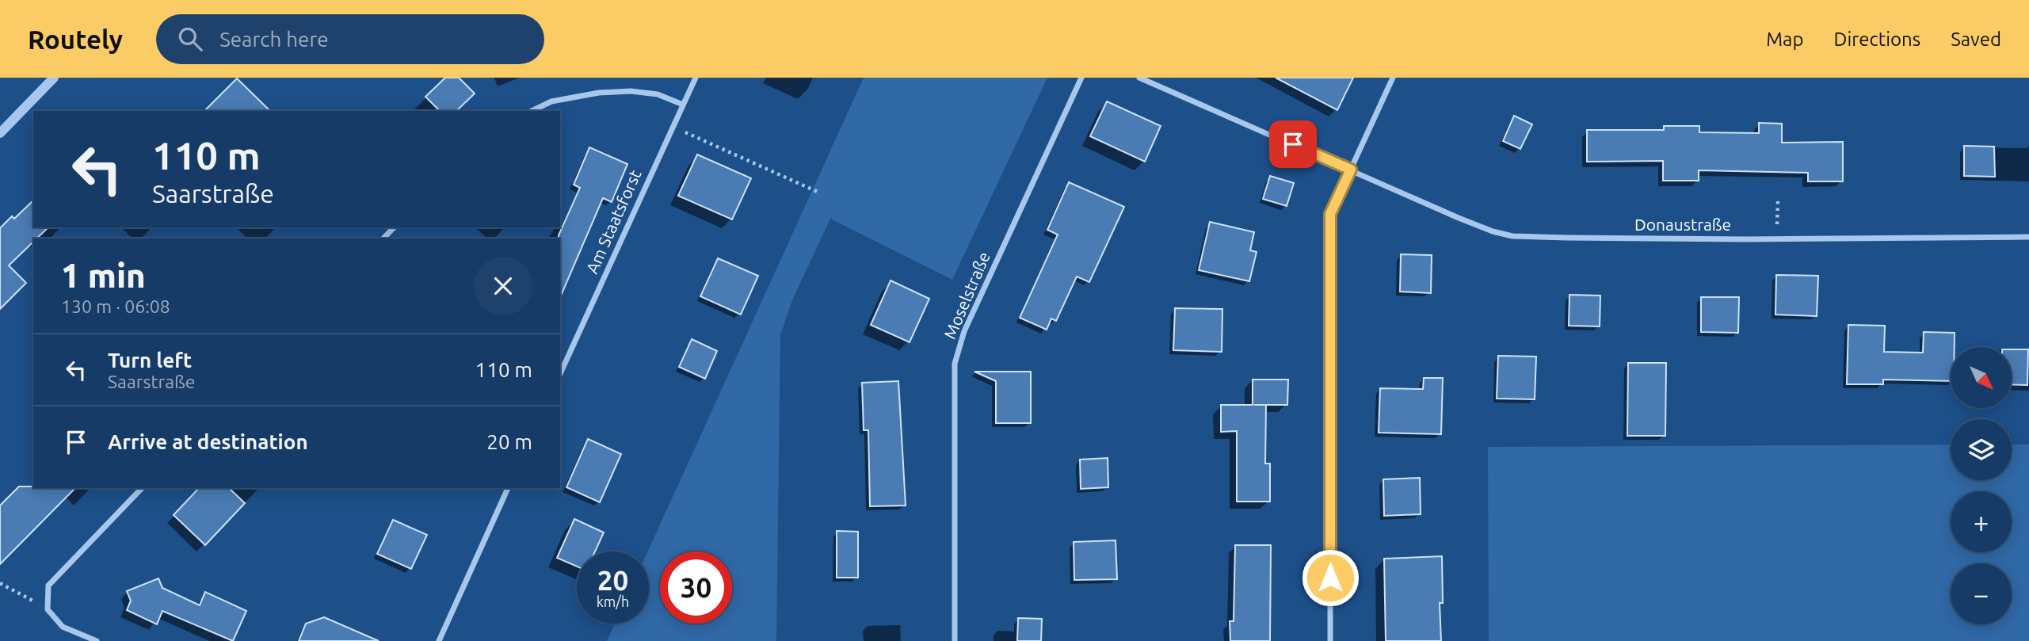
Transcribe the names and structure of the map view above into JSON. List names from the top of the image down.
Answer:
{
  "streets": {
    "street": ["Am Staatsforst", "Donaustraße", "Moselstraße"]
  },
  "north": "bottom right",
  "page": {
    "header": "Routely",
    "search": "Search here",
    "nav": ["Map", "Directions", "Saved"],
    "turn": ["110 m", "Saarstraße"],
    "heading": ["1 min", "130 m · 06:08"],
    "list": [
      {
        "name": "Turn left",
        "note": "Saarstraße",
        "value": "110 m"
      },
      {
        "name": "Arrive at destination",
        "value": "20 m"
      }
    ],
    "map_buttons": ["+", "−"],
    "speed": "20 km/h",
    "limit": "30"
  }
}
